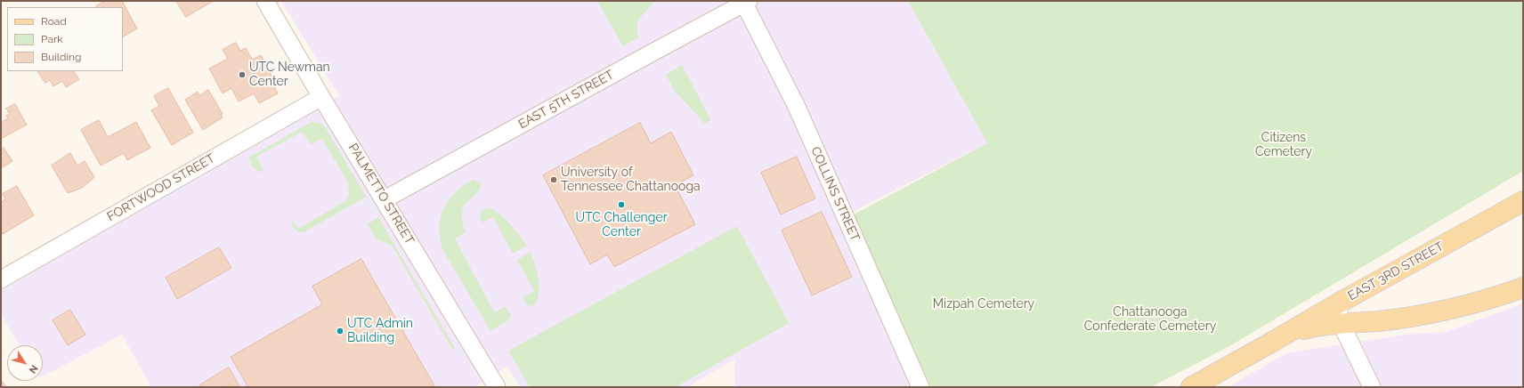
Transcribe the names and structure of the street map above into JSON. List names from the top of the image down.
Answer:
{
  "streets": {
    "main road": ["EAST 3RD STREET"],
    "street": [
      "EAST 5TH STREET",
      "FORTWOOD STREET",
      "PALMETTO STREET",
      "COLLINS STREET"
    ]
  },
  "crossings": [
    ["EAST 5TH STREET", "PALMETTO STREET"],
    ["EAST 5TH STREET", "COLLINS STREET"],
    ["FORTWOOD STREET", "PALMETTO STREET"]
  ],
  "parks": ["Citizens Cemetery", "Mizpah Cemetery", "Chattanooga Confederate Cemetery"],
  "places": [
    "UTC Newman Center",
    "University of Tennessee Chattanooga",
    "UTC Challenger Center",
    "UTC Admin Building"
  ],
  "legend": ["Road", "Park", "Building"],
  "north": "bottom right"
}
